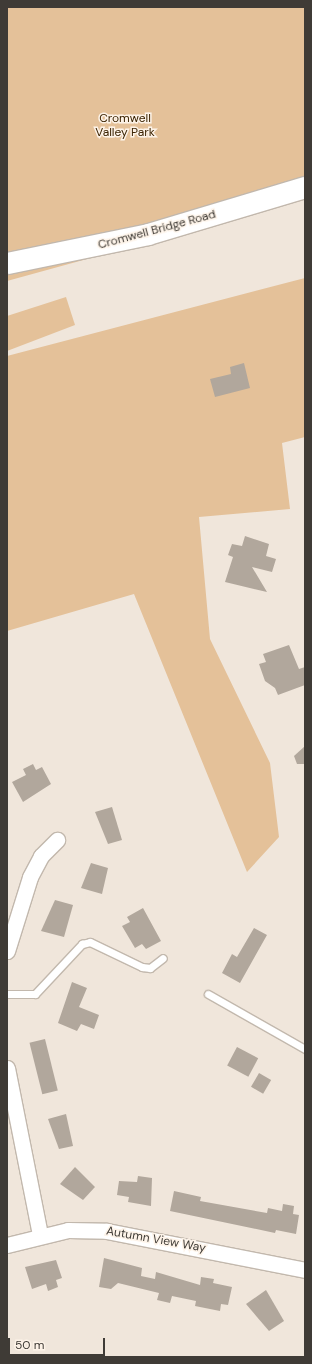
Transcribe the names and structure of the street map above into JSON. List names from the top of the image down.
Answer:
{
  "streets": {
    "main road": ["Cromwell Bridge Road"],
    "street": ["Autumn View Way"]
  },
  "parks": ["Cromwell Valley Park"],
  "scale_bar": "50 m"
}
